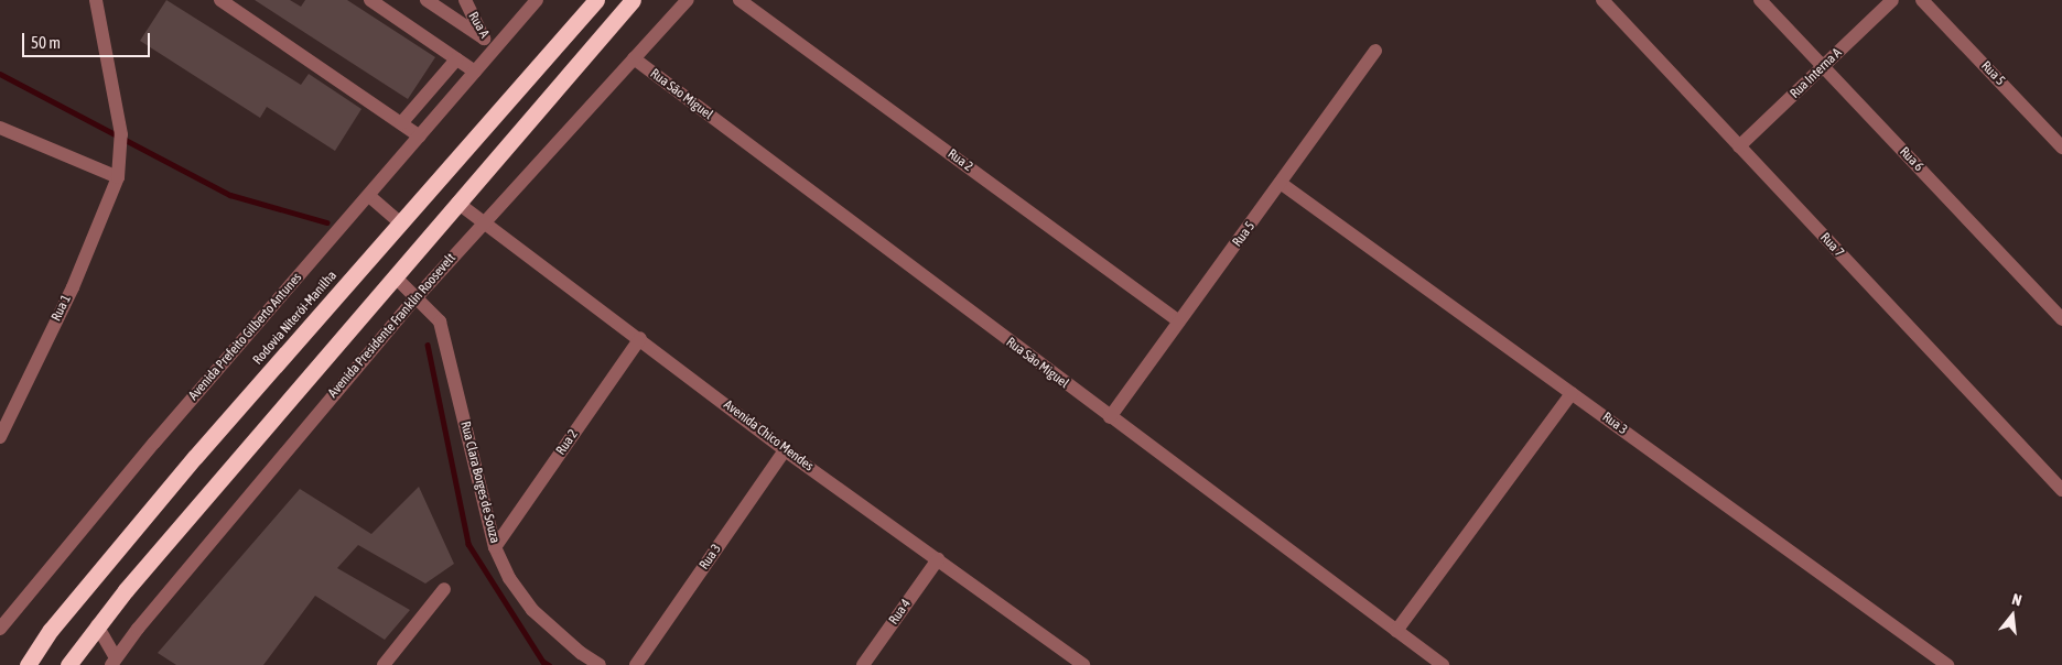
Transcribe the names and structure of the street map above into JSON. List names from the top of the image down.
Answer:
{
  "streets": {
    "highway": ["Rodovia Niterói-Manilha"],
    "street": [
      "Rua A",
      "Rua Interna A",
      "Rua 5",
      "Rua São Miguel",
      "Rua 6",
      "Rua 2",
      "Rua 7",
      "Rua 1",
      "Avenida Presidente Franklin Roosevelt",
      "Avenida Prefeito Gilberto Antunes",
      "Rua 3",
      "Avenida Chico Mendes",
      "Rua Clara Borges de Souza",
      "Rua 4"
    ]
  },
  "crossings": [
    ["Rua A", "Avenida Prefeito Gilberto Antunes"],
    ["Rua Interna A", "Rua 6"],
    ["Rua Interna A", "Rua 7"],
    ["Rua 5", "Rua São Miguel"],
    ["Rua 5", "Rua 2"],
    ["Rua 5", "Rua 3"],
    ["Rua São Miguel", "Avenida Presidente Franklin Roosevelt"],
    ["Rua 2", "Avenida Chico Mendes"],
    ["Rua 2", "Rua Clara Borges de Souza"],
    ["Avenida Presidente Franklin Roosevelt", "Avenida Chico Mendes"],
    ["Avenida Presidente Franklin Roosevelt", "Rua Clara Borges de Souza"],
    ["Rua 3", "Avenida Chico Mendes"],
    ["Avenida Chico Mendes", "Rua 4"]
  ],
  "scale_bar": "50 m",
  "north": "top"
}
